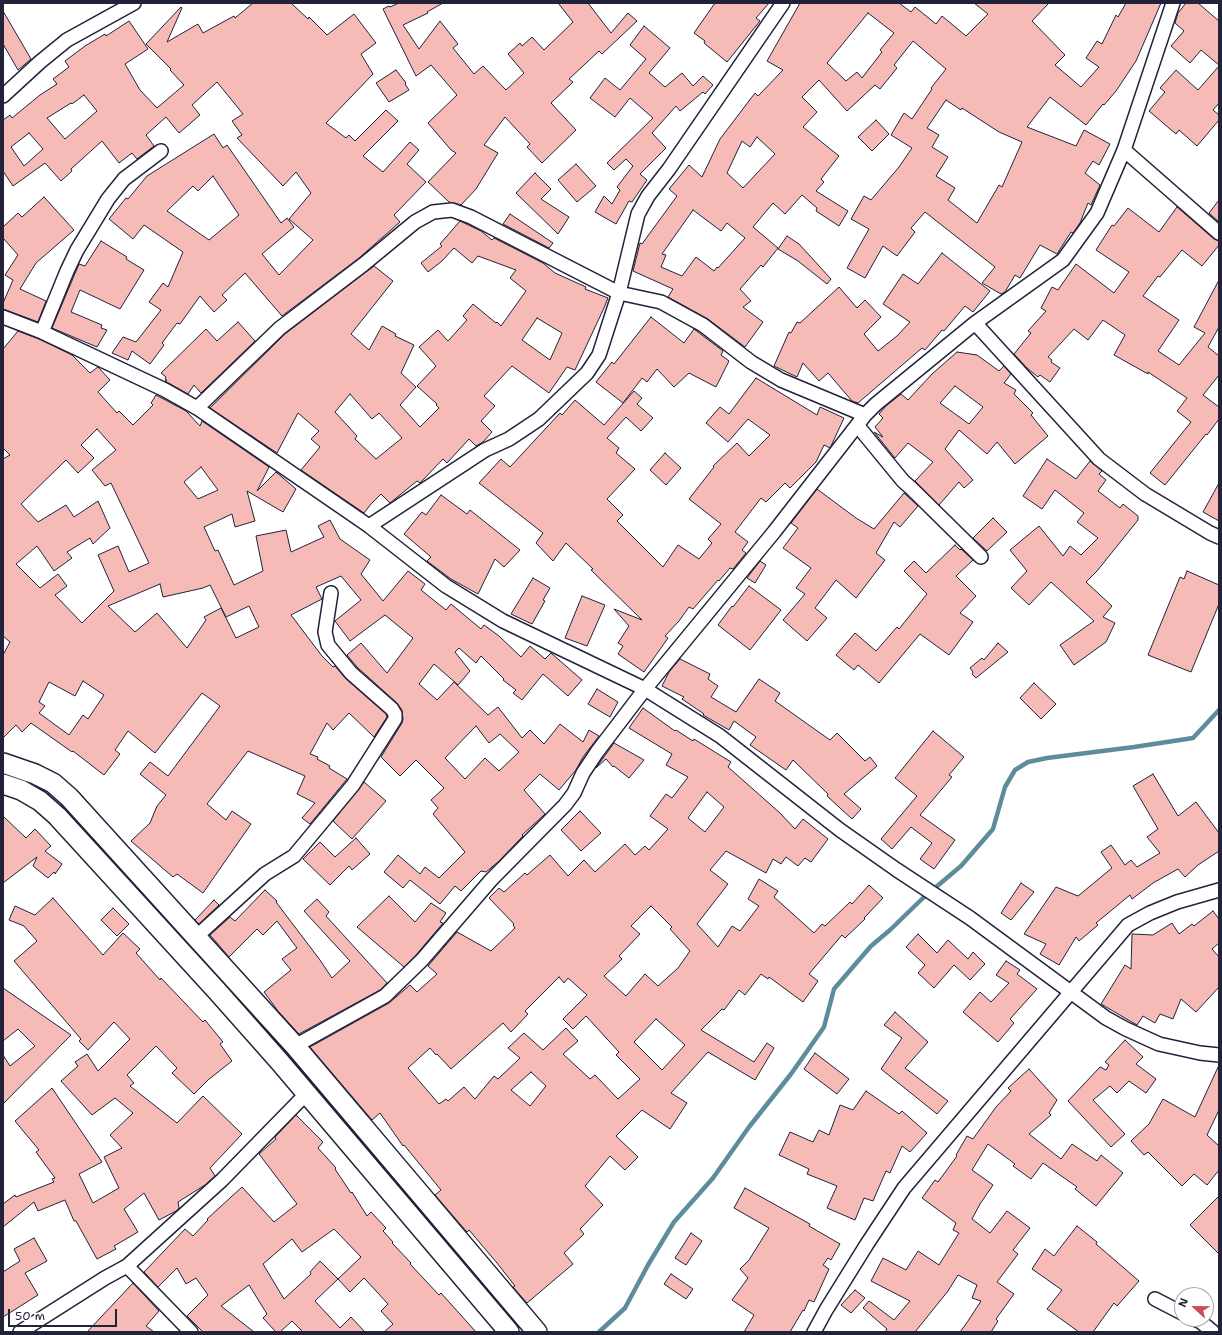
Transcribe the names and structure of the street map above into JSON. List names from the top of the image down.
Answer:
{
  "scale_bar": "50 m",
  "north": "left"
}
